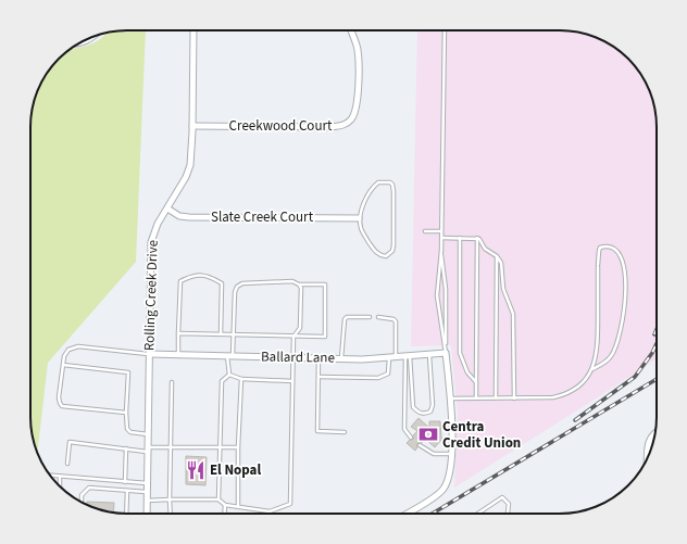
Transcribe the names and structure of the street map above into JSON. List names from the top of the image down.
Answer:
{
  "streets": {
    "street": [
      "Creekwood Court",
      "Slate Creek Court",
      "Rolling Creek Drive",
      "Ballard Lane"
    ]
  },
  "crossings": [
    ["Creekwood Court", "Rolling Creek Drive"],
    ["Slate Creek Court", "Rolling Creek Drive"],
    ["Rolling Creek Drive", "Ballard Lane"]
  ],
  "places": {
    "bank": ["Centra Credit Union"],
    "restaurant": ["El Nopal"]
  }
}
